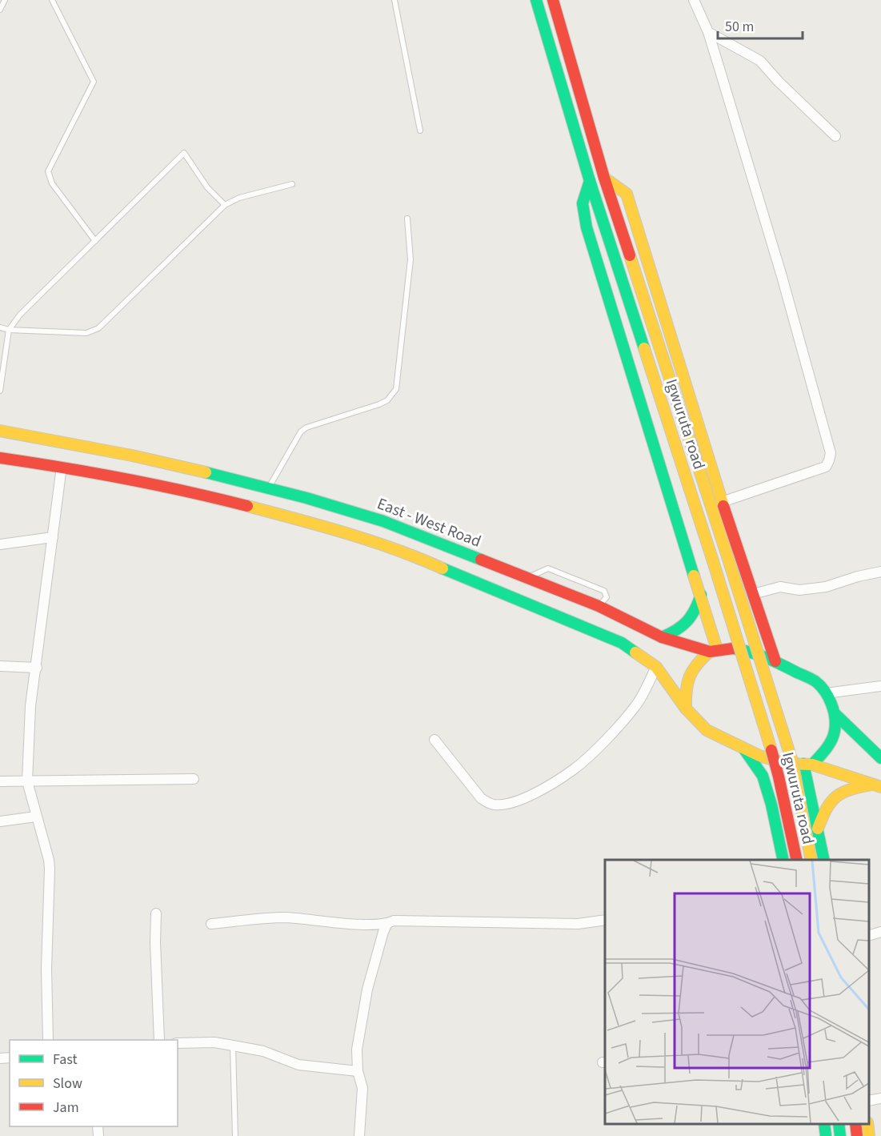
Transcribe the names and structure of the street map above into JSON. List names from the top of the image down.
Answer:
{
  "streets": {
    "main road": ["Igwuruta road", "East - West Road"]
  },
  "legend": ["Fast", "Slow", "Jam"],
  "scale_bar": "50 m"
}
